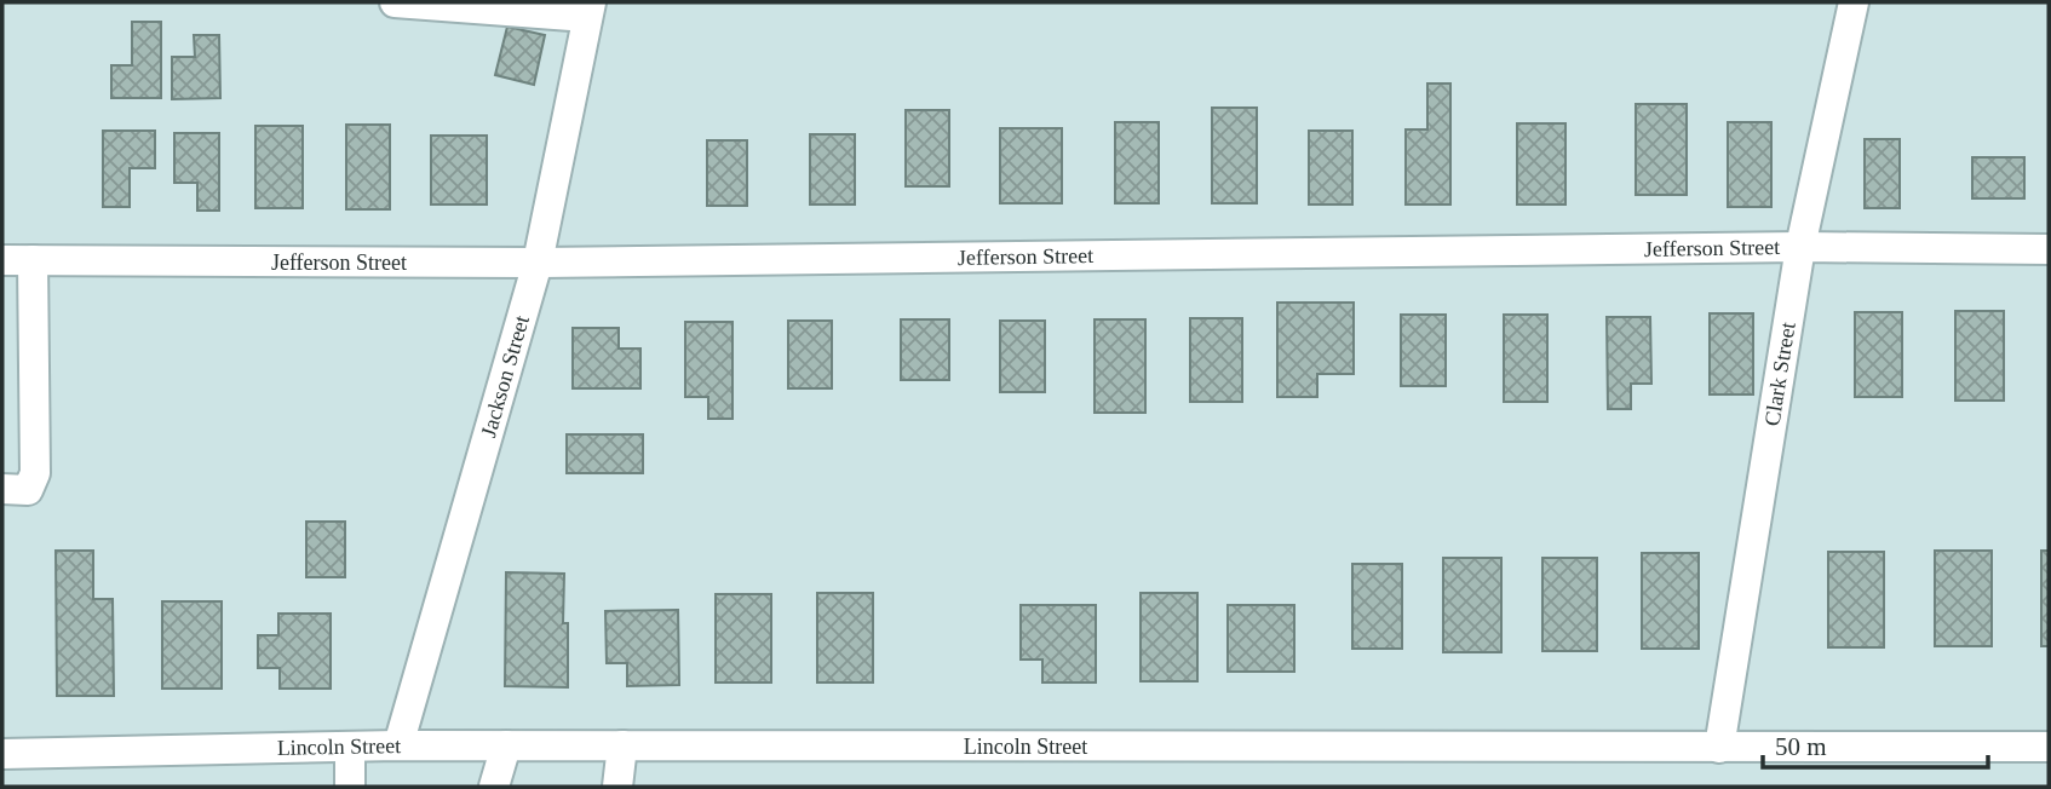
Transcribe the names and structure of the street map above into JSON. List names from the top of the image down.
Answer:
{
  "streets": {
    "street": [
      "Jefferson Street",
      "Clark Street",
      "Jackson Street",
      "Lincoln Street"
    ]
  },
  "crossings": [
    ["Jefferson Street", "Clark Street"],
    ["Jefferson Street", "Jackson Street"],
    ["Clark Street", "Lincoln Street"],
    ["Jackson Street", "Lincoln Street"]
  ],
  "scale_bar": "50 m"
}
